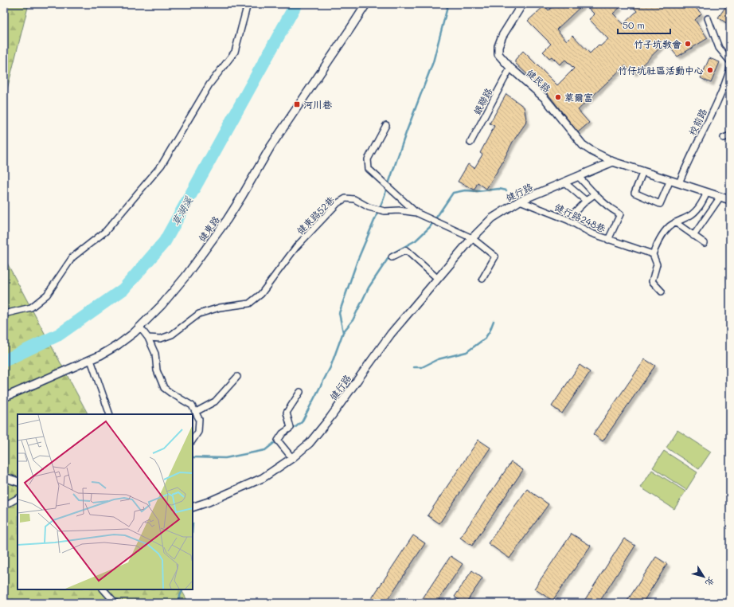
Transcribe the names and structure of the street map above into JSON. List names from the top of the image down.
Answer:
{
  "streets": {
    "street": [
      "健民路",
      "銀聯路",
      "校前路",
      "健行路",
      "健東路52巷",
      "健行路248巷",
      "健東路"
    ]
  },
  "crossings": [
    ["健民路", "銀聯路"],
    ["健民路", "校前路"],
    ["健民路", "健行路"],
    ["健行路", "健行路248巷"]
  ],
  "water": ["草湖溪"],
  "places": {
    "other": ["竹子坑教會", "竹仔坑社區活動中心", "萊爾富"],
    "transit": ["河川巷"]
  },
  "scale_bar": "50 m",
  "north": "bottom right"
}
